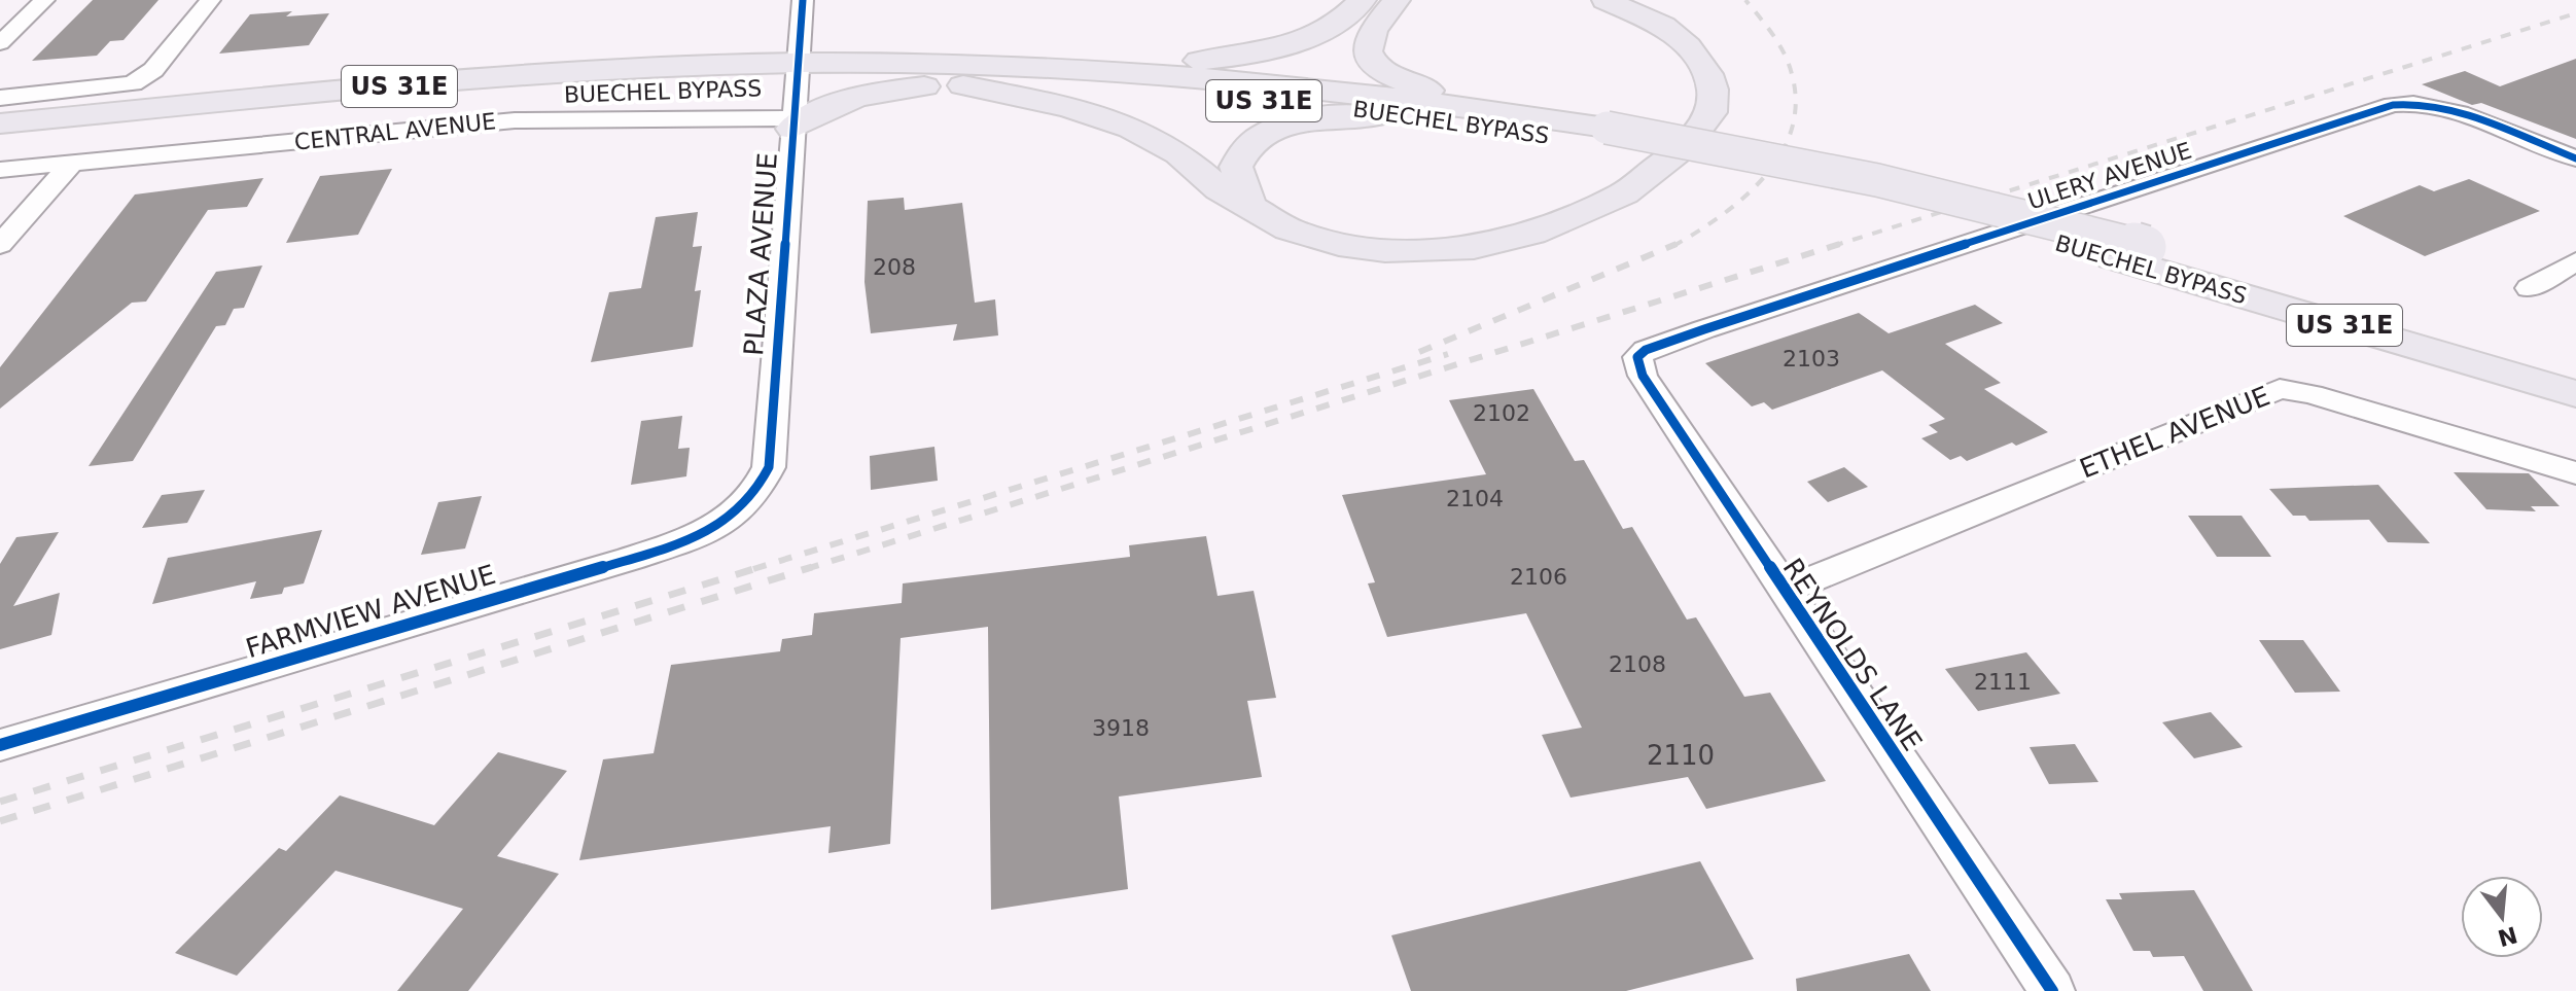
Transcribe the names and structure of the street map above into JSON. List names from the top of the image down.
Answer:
{
  "streets": {
    "main road": ["US 31E", "BUECHEL BYPASS"],
    "street": [
      "CENTRAL AVENUE",
      "ULERY AVENUE",
      "PLAZA AVENUE",
      "ETHEL AVENUE",
      "FARMVIEW AVENUE",
      "REYNOLDS LANE"
    ]
  },
  "crossings": [
    ["BUECHEL BYPASS", "PLAZA AVENUE"],
    ["CENTRAL AVENUE", "PLAZA AVENUE"],
    ["ULERY AVENUE", "REYNOLDS LANE"],
    ["PLAZA AVENUE", "FARMVIEW AVENUE"],
    ["ETHEL AVENUE", "REYNOLDS LANE"]
  ],
  "house_numbers": [
    "208",
    "2103",
    "2102",
    "2104",
    "2106",
    "2108",
    "2111",
    "3918",
    "2110"
  ],
  "north": "bottom"
}
